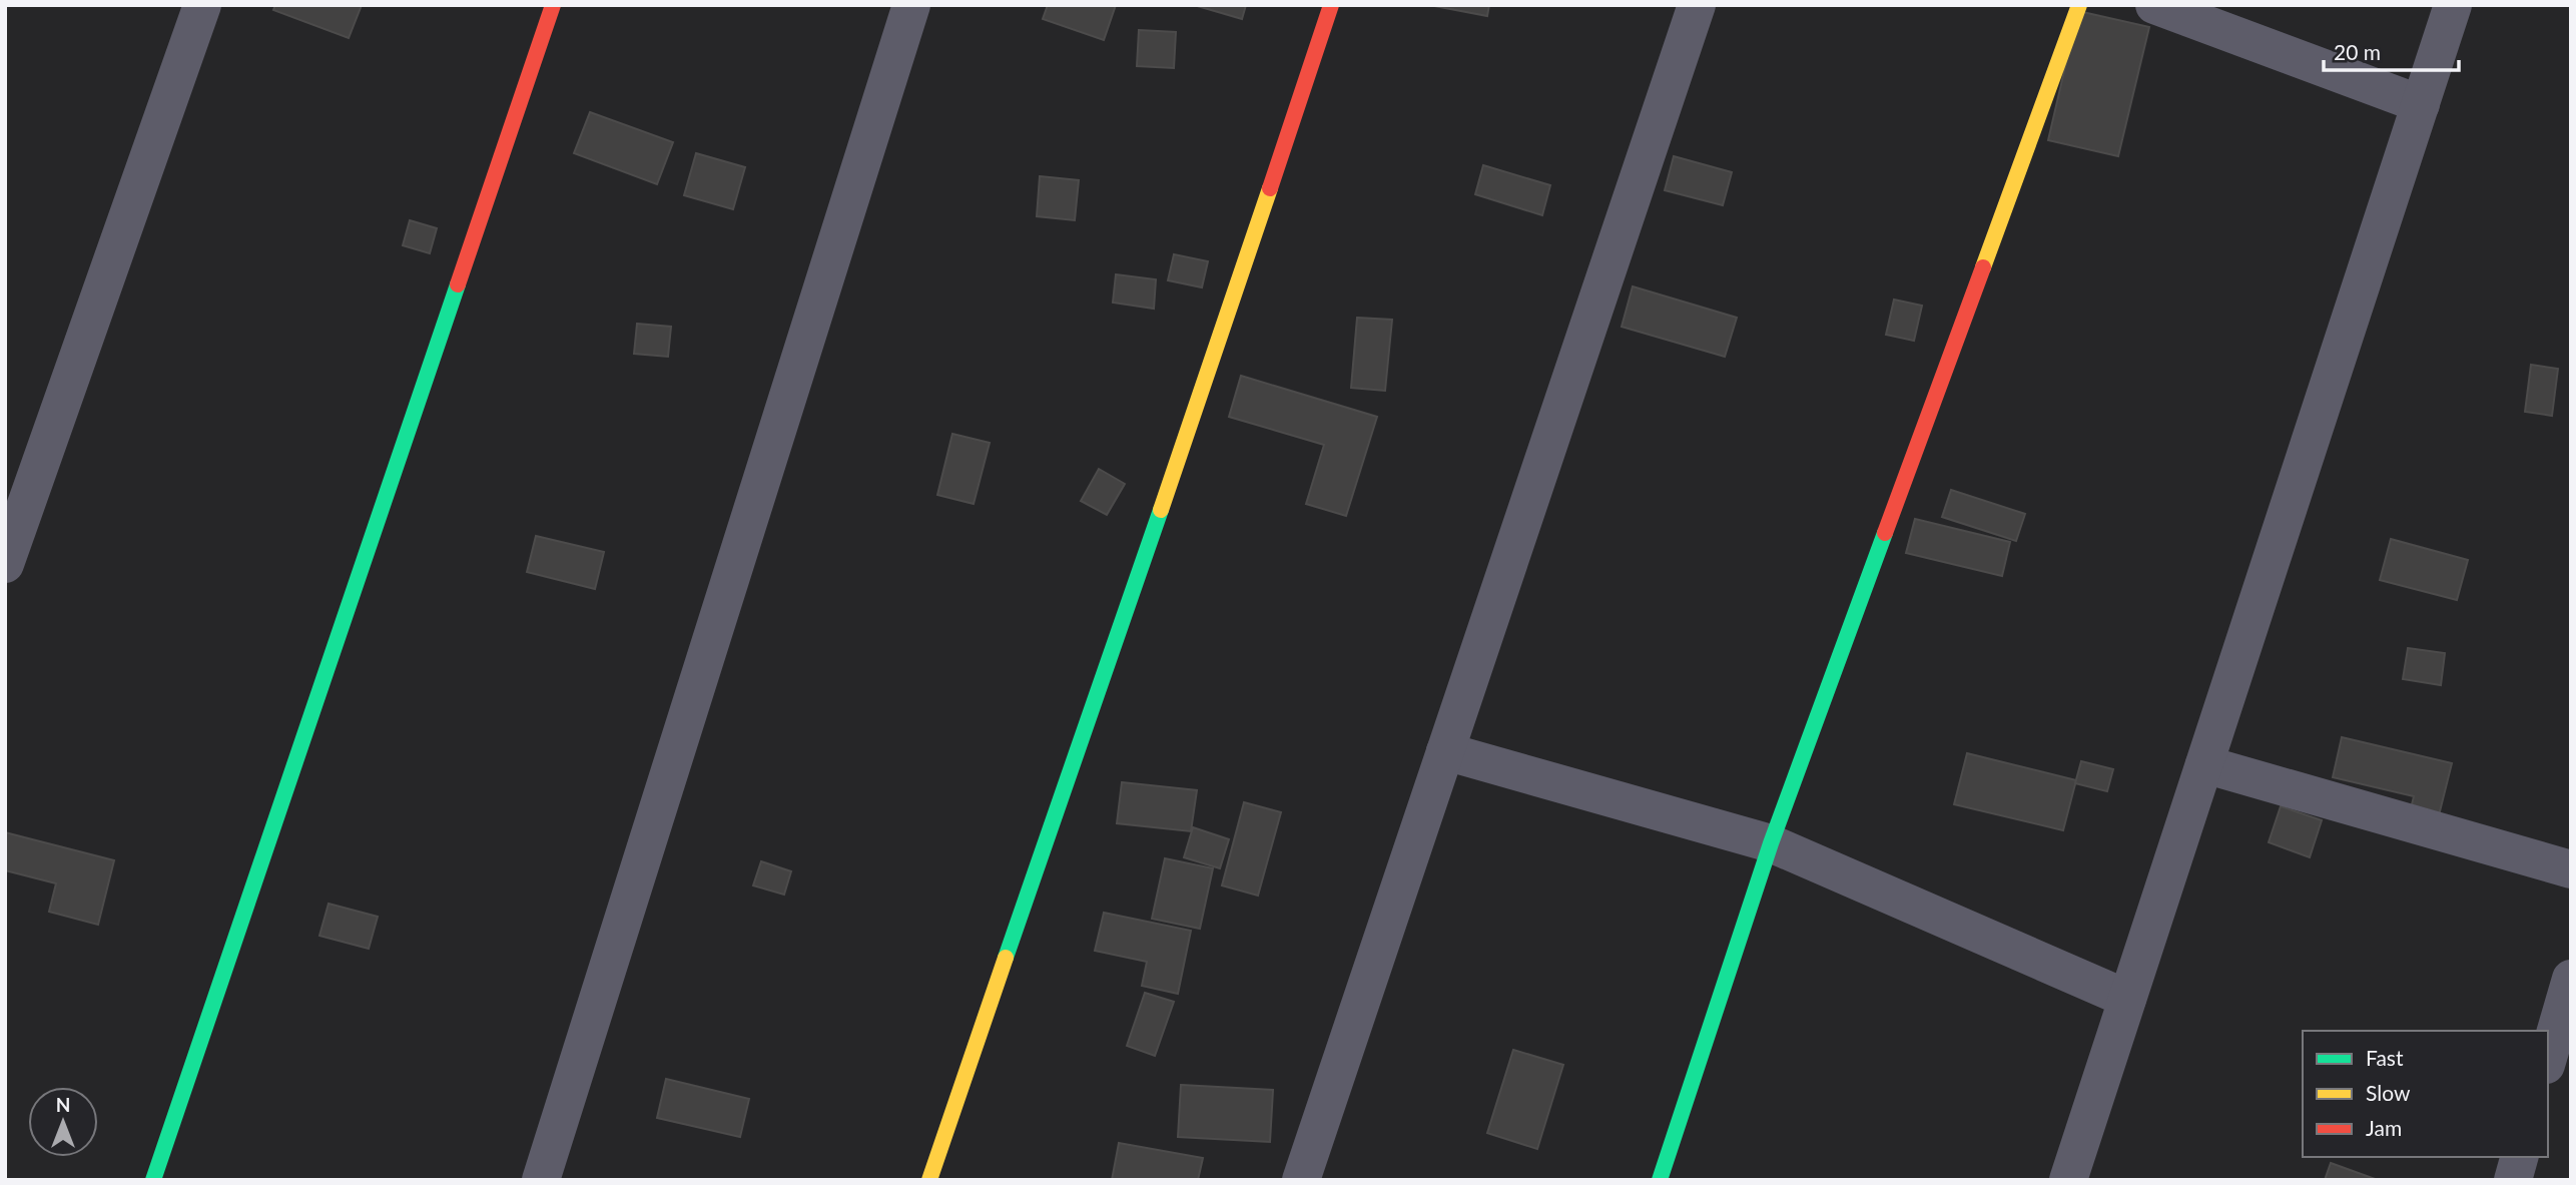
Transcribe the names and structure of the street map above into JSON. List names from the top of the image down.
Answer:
{
  "legend": ["Fast", "Slow", "Jam"],
  "scale_bar": "20 m",
  "north": "top"
}
